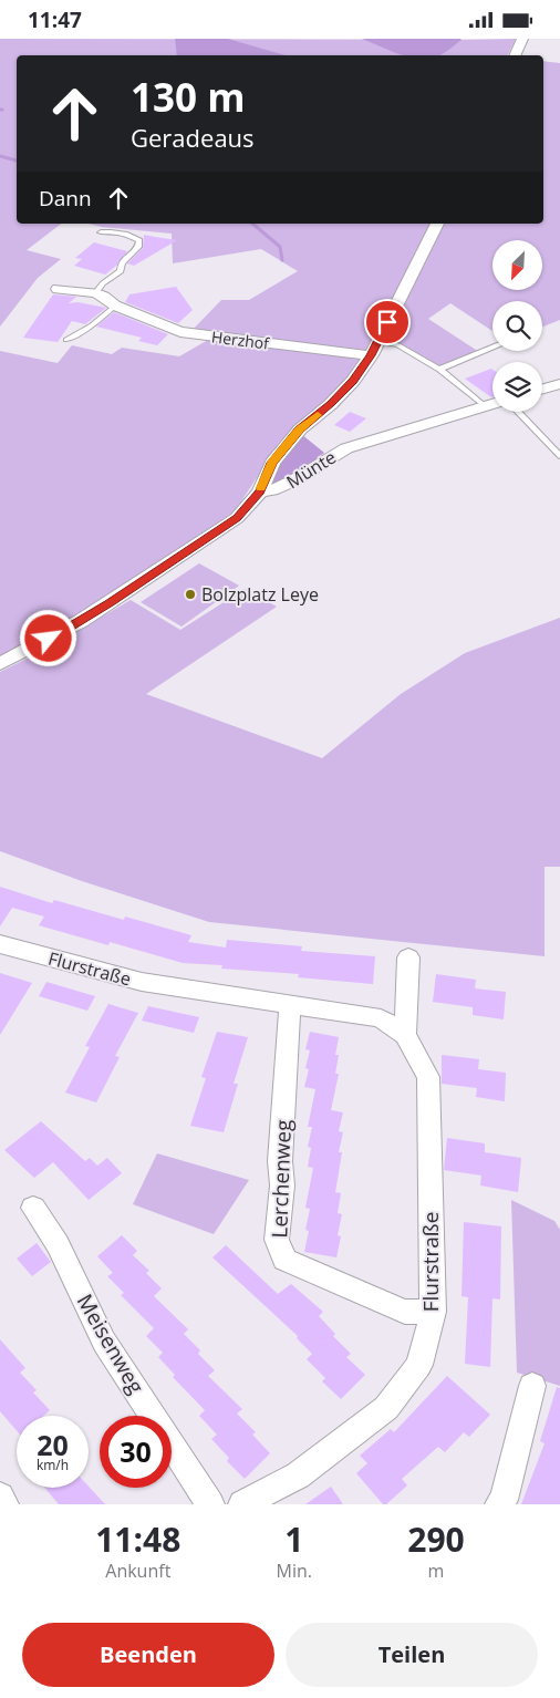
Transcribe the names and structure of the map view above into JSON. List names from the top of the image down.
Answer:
{
  "streets": {
    "street": [
      "Herzhof",
      "Münte",
      "Flurstraße",
      "Lerchenweg",
      "Meisenweg"
    ]
  },
  "crossings": [
    ["Flurstraße", "Lerchenweg"]
  ],
  "places": ["Bolzplatz Leye"],
  "north": "bottom left",
  "page": {
    "status": "11:47",
    "turn": ["130 m", "Geradeaus"],
    "then": "Dann",
    "speed": "20 km/h",
    "limit": "30",
    "eta": [
      "11:48",
      "Ankunft",
      "1",
      "Min.",
      "290",
      "m"
    ],
    "buttons": ["Beenden", "Teilen"]
  }
}
